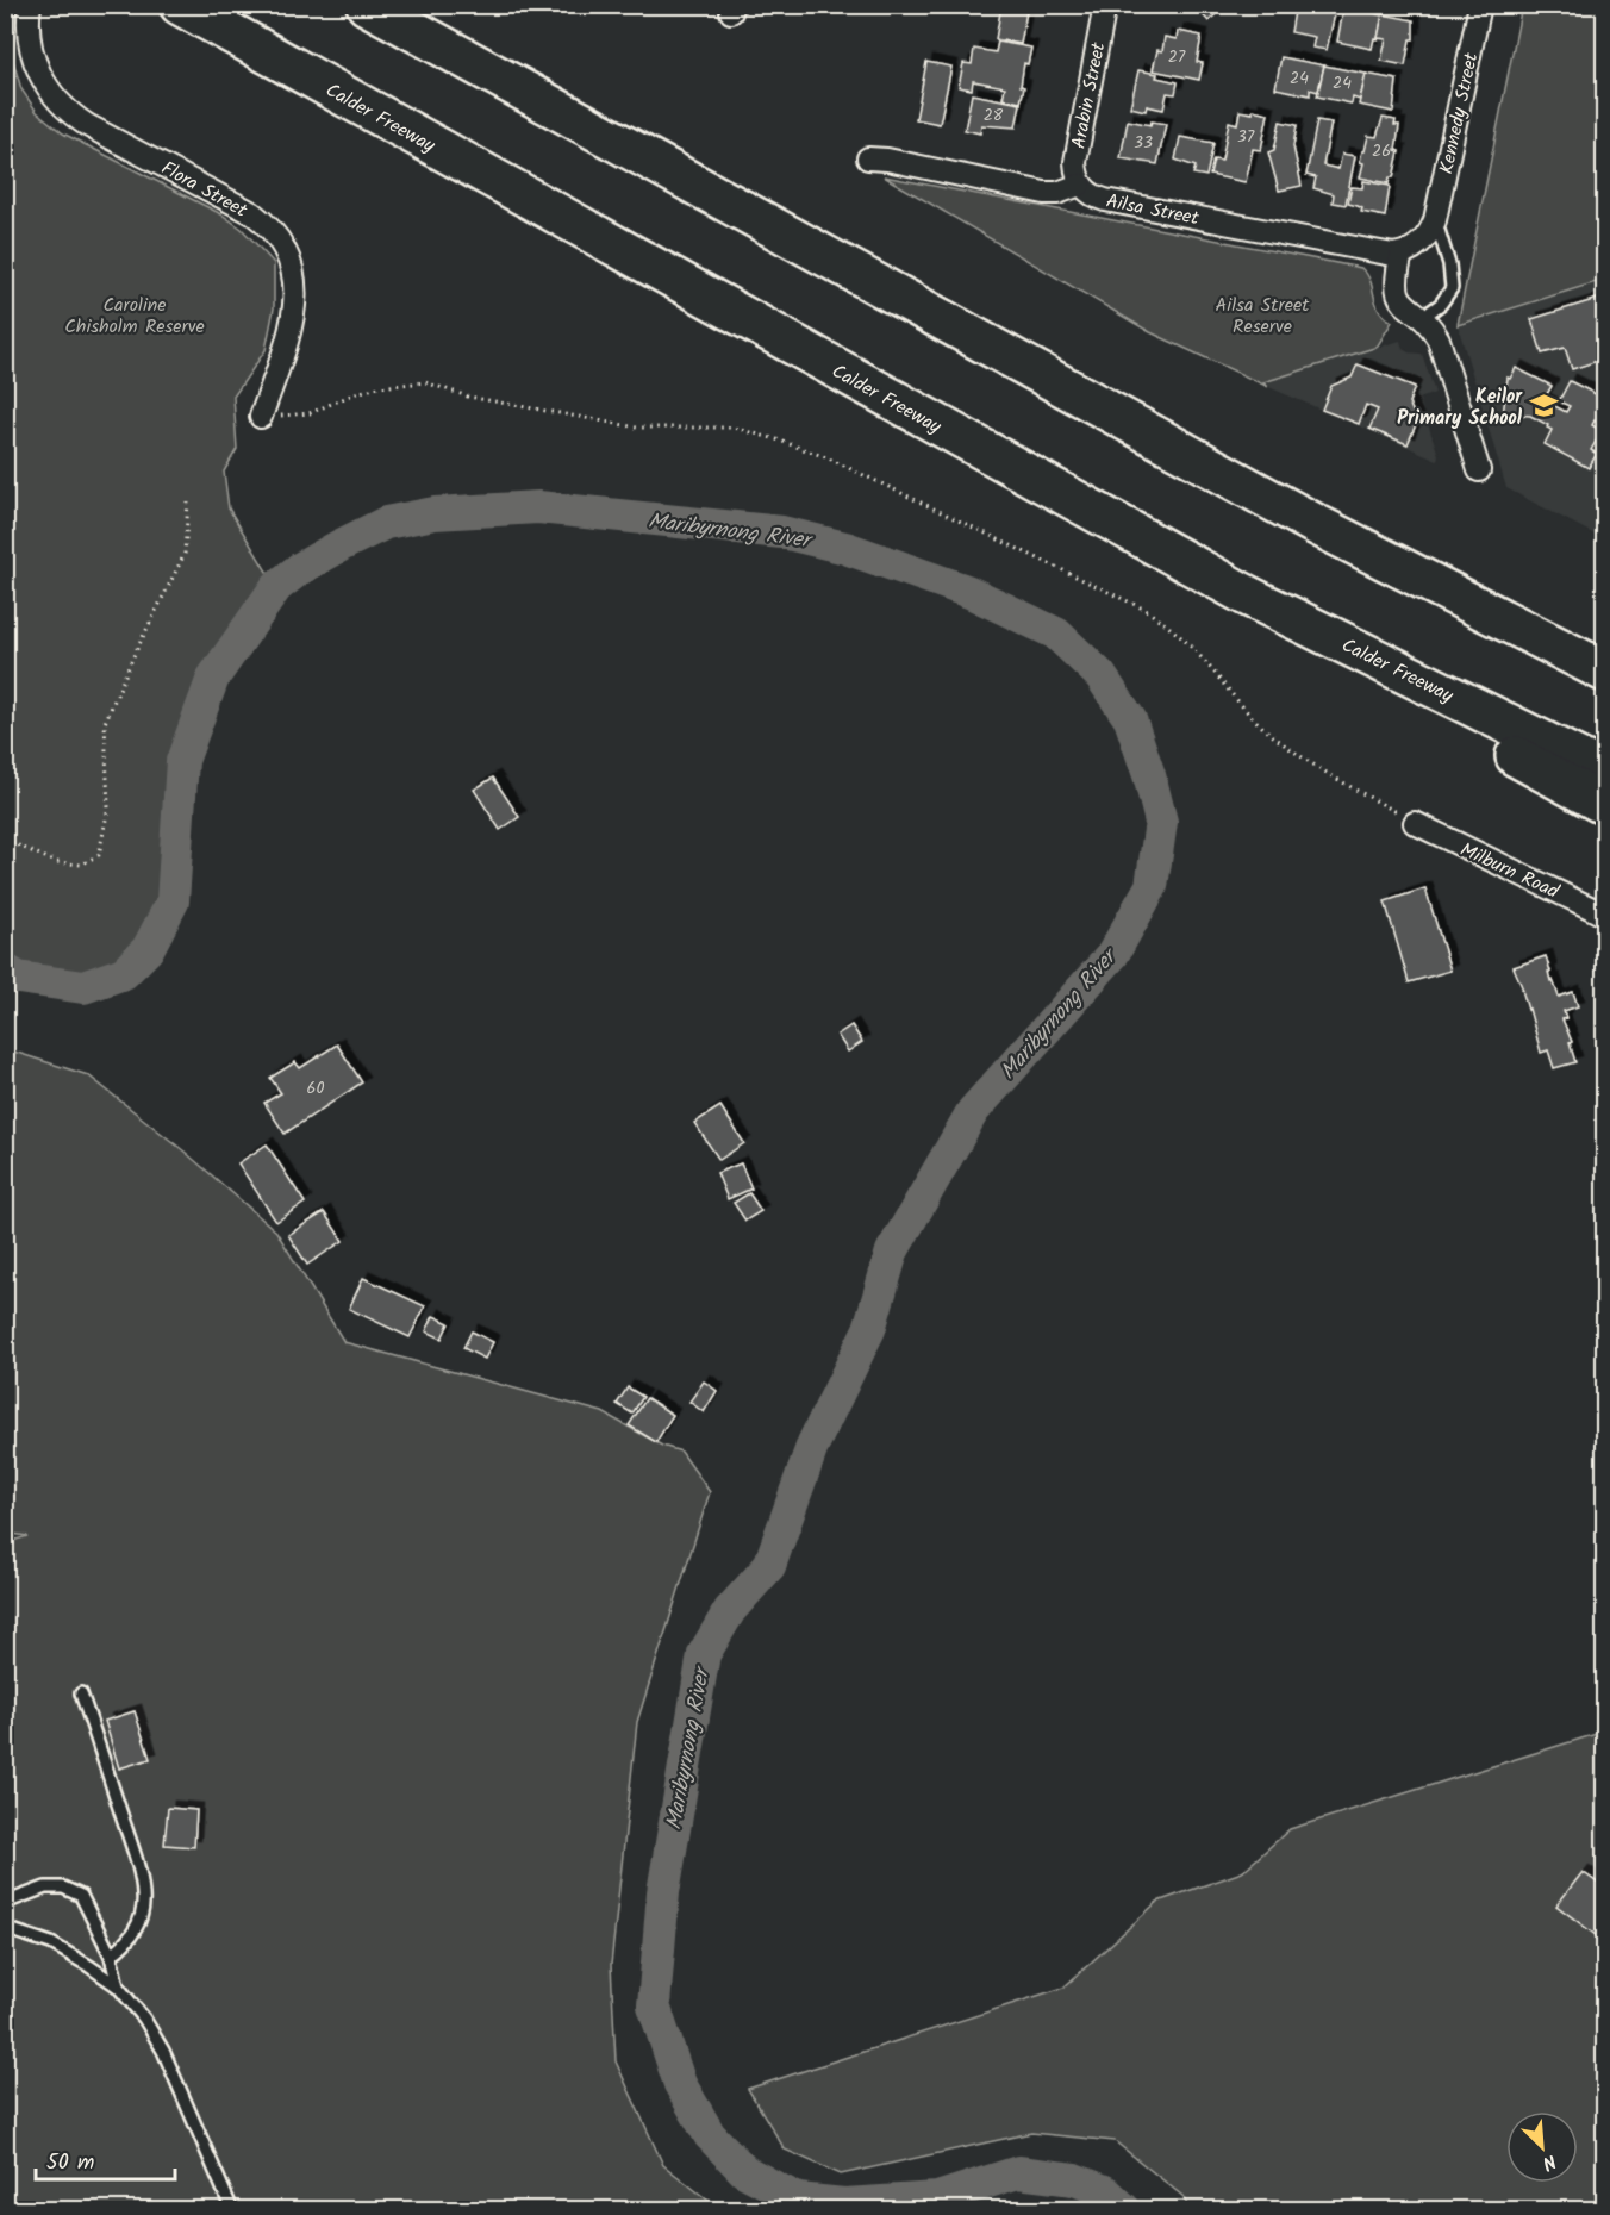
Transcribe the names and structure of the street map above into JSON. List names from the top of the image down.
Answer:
{
  "streets": {
    "highway": ["Calder Freeway"],
    "street": [
      "Arabin Street",
      "Kennedy Street",
      "Flora Street",
      "Ailsa Street",
      "Milburn Road"
    ]
  },
  "crossings": [
    ["Arabin Street", "Ailsa Street"],
    ["Kennedy Street", "Ailsa Street"]
  ],
  "water": ["Maribyrnong River"],
  "parks": ["Caroline Chisholm Reserve", "Ailsa Street Reserve"],
  "places": {
    "school or university": ["Keilor Primary School"]
  },
  "house_numbers": [
    "27",
    "24",
    "24",
    "28",
    "37",
    "33",
    "26",
    "60"
  ],
  "scale_bar": "50 m",
  "north": "bottom right"
}
